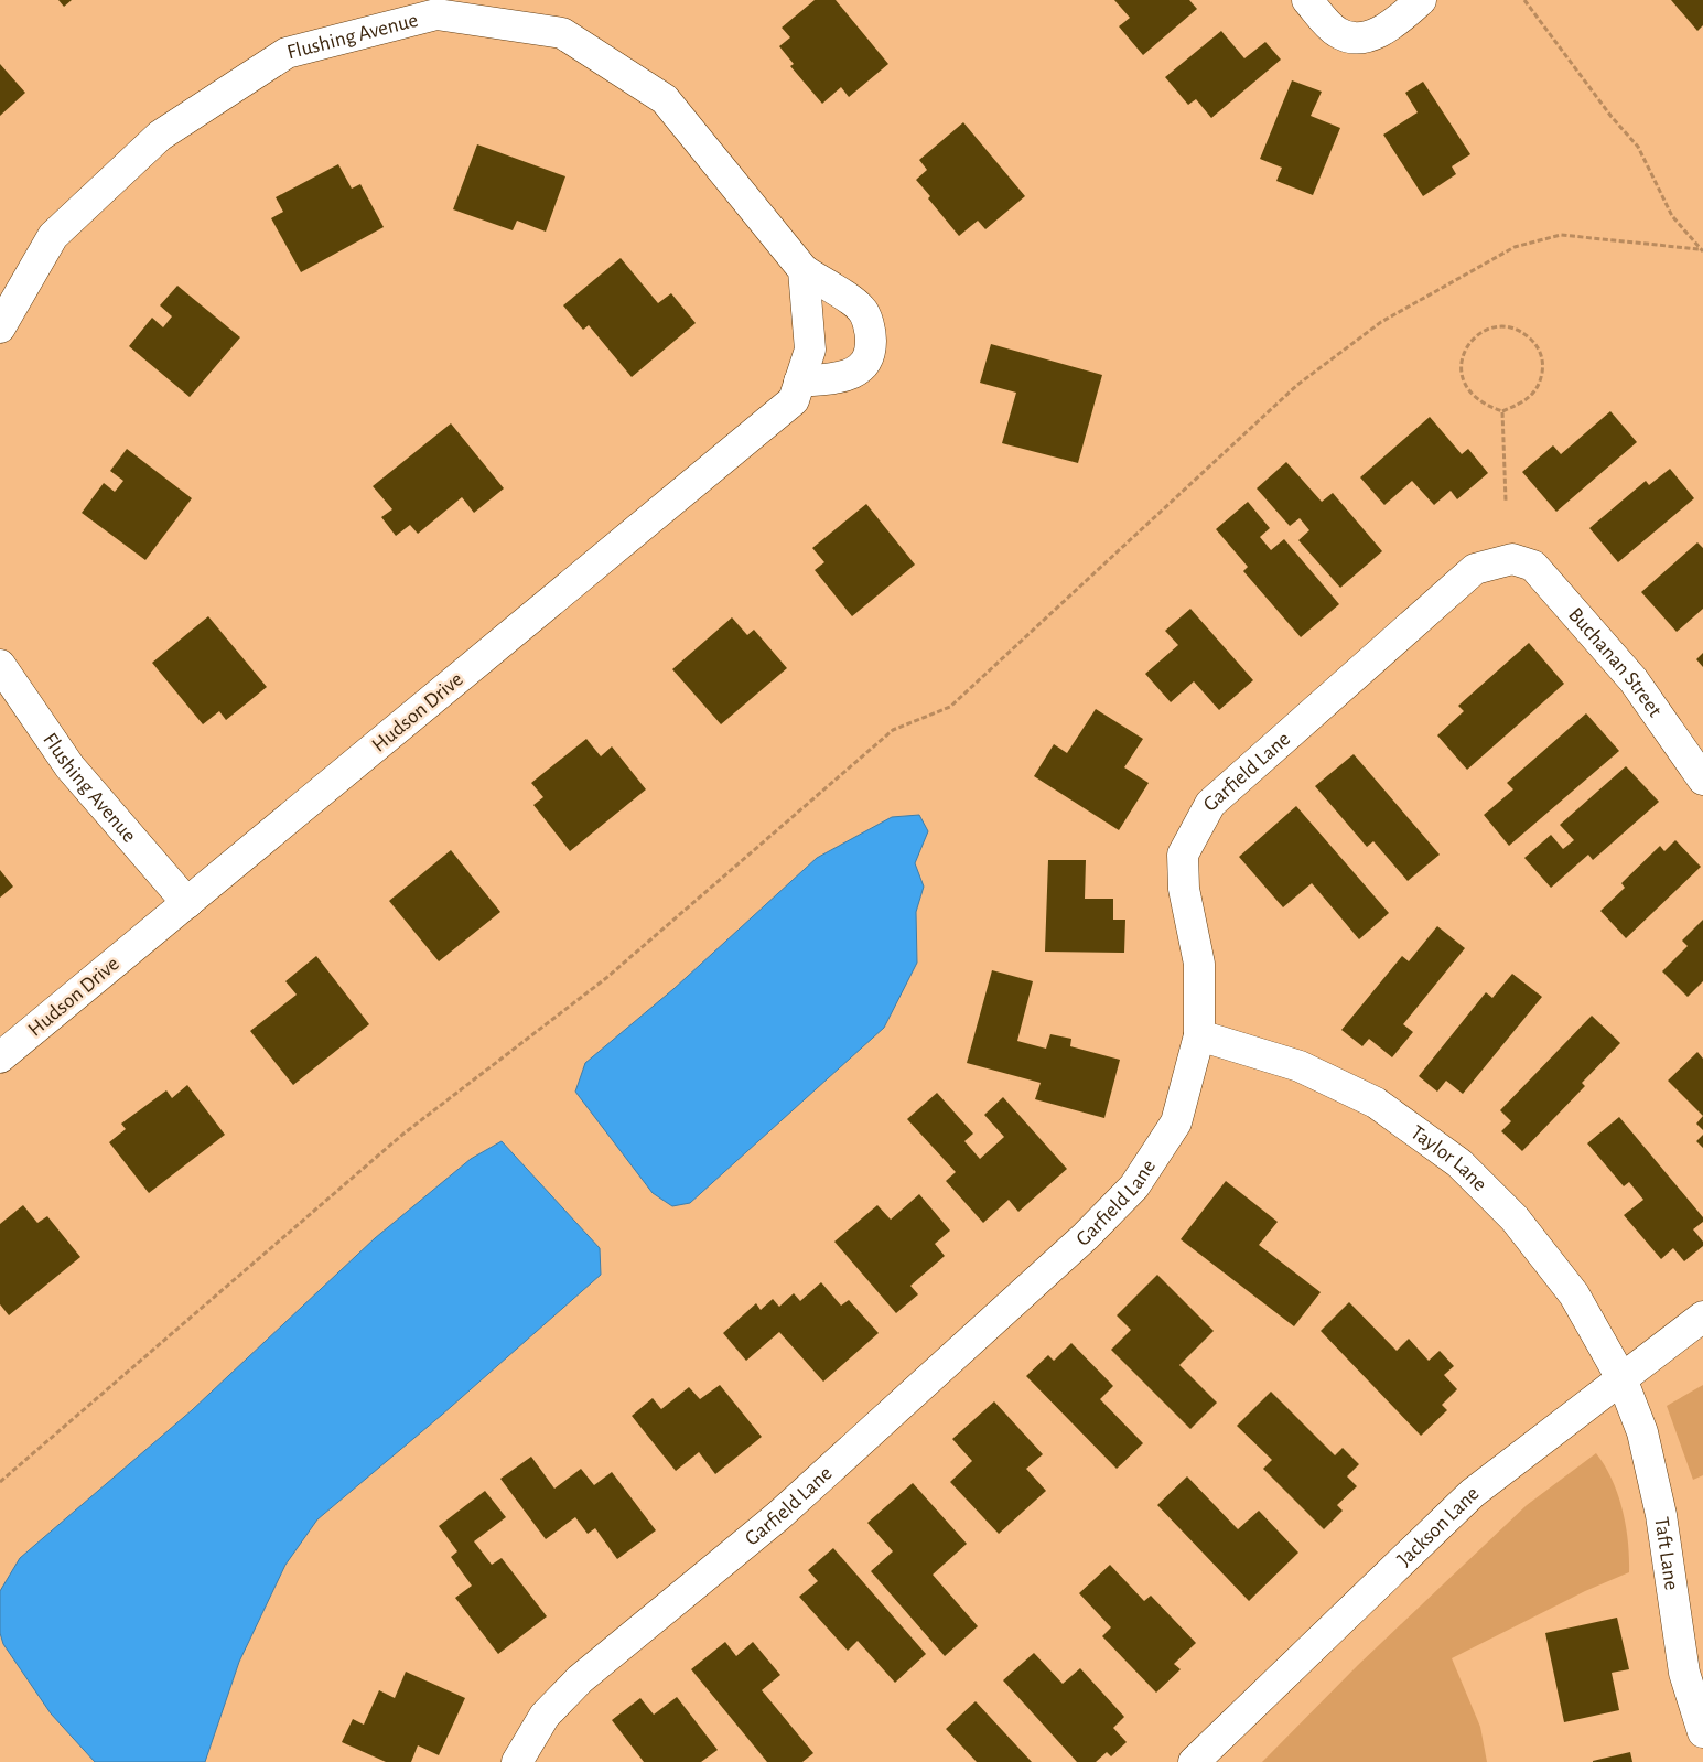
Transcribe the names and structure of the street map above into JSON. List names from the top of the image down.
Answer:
{
  "streets": {
    "street": [
      "Flushing Avenue",
      "Buchanan Street",
      "Hudson Drive",
      "Garfield Lane",
      "Taylor Lane",
      "Jackson Lane",
      "Taft Lane"
    ]
  },
  "crossings": [
    ["Flushing Avenue", "Hudson Drive"],
    ["Buchanan Street", "Garfield Lane"],
    ["Garfield Lane", "Taylor Lane"],
    ["Taylor Lane", "Jackson Lane"],
    ["Taylor Lane", "Taft Lane"],
    ["Jackson Lane", "Taft Lane"]
  ]
}
